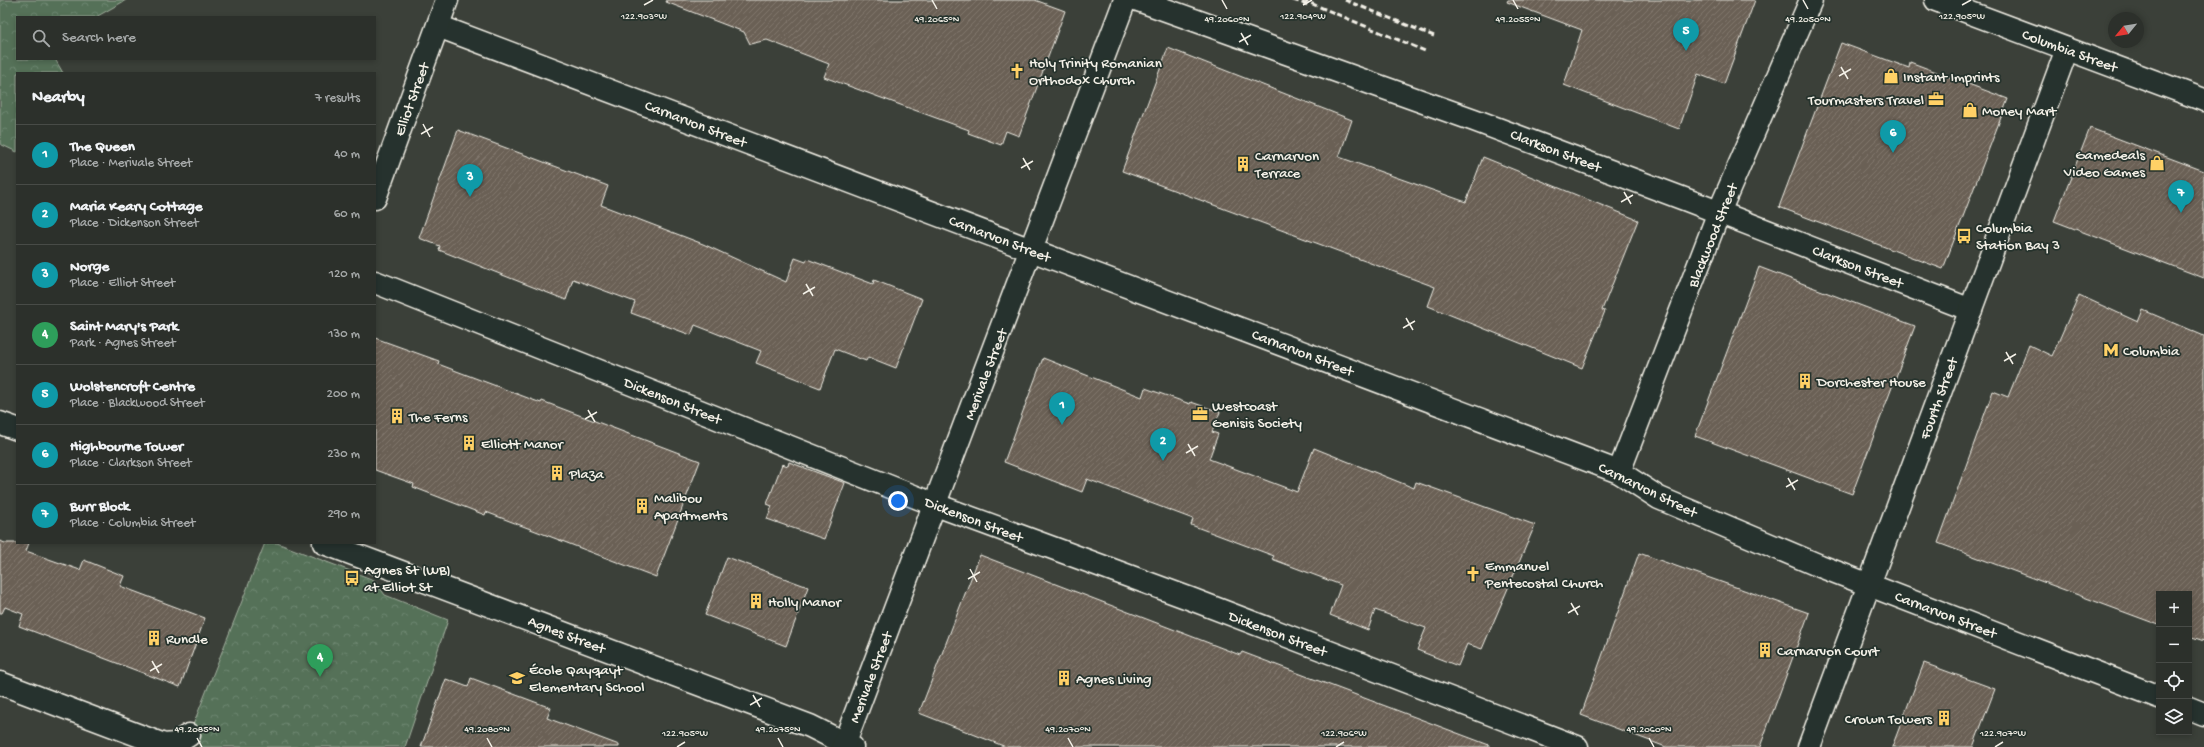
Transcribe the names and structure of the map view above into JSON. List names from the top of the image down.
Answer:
{
  "streets": {
    "street": [
      "Columbia Street",
      "Elliot Street",
      "Carnarvon Street",
      "Clarkson Street",
      "Blackwood Street",
      "Merivale Street",
      "Fourth Street",
      "Dickenson Street",
      "Agnes Street"
    ]
  },
  "crossings": [
    ["Columbia Street", "Fourth Street"],
    ["Elliot Street", "Carnarvon Street"],
    ["Carnarvon Street", "Blackwood Street"],
    ["Carnarvon Street", "Merivale Street"],
    ["Carnarvon Street", "Fourth Street"],
    ["Clarkson Street", "Blackwood Street"],
    ["Clarkson Street", "Fourth Street"],
    ["Merivale Street", "Dickenson Street"],
    ["Merivale Street", "Agnes Street"]
  ],
  "places": {
    "church": ["Holy Trinity Romanian Orthodox Church", "Emmanuel Pentecostal Church"],
    "shop": ["Instant Imprints", "Money Mart", "Gamedeals Video Games"],
    "office": ["Tourmasters Travel", "Westcoast Genisis Society"],
    "building": [
      "Carnarvon Terrace",
      "Dorchester House",
      "The Ferns",
      "Elliott Manor",
      "Plaza",
      "Malibou Apartments",
      "Holly Manor",
      "Rundle",
      "Carnarvon Court",
      "Agnes Living",
      "Crown Towers"
    ],
    "bus stop": ["Columbia Station Bay 3", "Agnes St (WB) at Elliot St"],
    "metro station": ["Columbia"],
    "school or university": ["École Qayqayt Elementary School"]
  },
  "north": "bottom left",
  "page": {
    "search": "Search here",
    "pins": [
      "5",
      "6",
      "3",
      "7",
      "1",
      "2",
      "4"
    ],
    "heading": ["Nearby", "7 results"],
    "list": [
      {
        "mark": "1",
        "name": "The Queen",
        "note": "Place · Merivale Street",
        "value": "40 m"
      },
      {
        "mark": "2",
        "name": "Maria Keary Cottage",
        "note": "Place · Dickenson Street",
        "value": "60 m"
      },
      {
        "mark": "3",
        "name": "Norge",
        "note": "Place · Elliot Street",
        "value": "120 m"
      },
      {
        "mark": "4",
        "name": "Saint Mary's Park",
        "note": "Park · Agnes Street",
        "value": "130 m"
      },
      {
        "mark": "5",
        "name": "Wolstencroft Centre",
        "note": "Place · Blackwood Street",
        "value": "200 m"
      },
      {
        "mark": "6",
        "name": "Highbourne Tower",
        "note": "Place · Clarkson Street",
        "value": "230 m"
      },
      {
        "mark": "7",
        "name": "Burr Block",
        "note": "Place · Columbia Street",
        "value": "290 m"
      }
    ],
    "map_buttons": ["+", "−"]
  },
  "coordinates": [
    "122.903°W",
    "122.905°W",
    "122.904°W",
    "49.2065°N",
    "49.2060°N",
    "49.2050°N",
    "49.2055°N",
    "49.2085°N",
    "49.2080°N",
    "49.2075°N",
    "49.2070°N",
    "122.906°W",
    "122.907°W"
  ]
}
